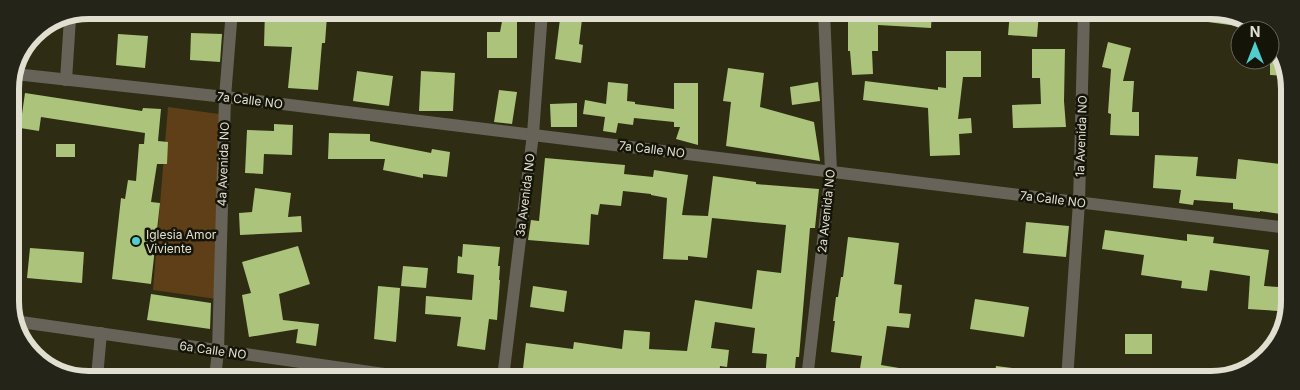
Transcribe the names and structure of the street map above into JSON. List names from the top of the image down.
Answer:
{
  "streets": {
    "street": [
      "7a Calle NO",
      "1a Avenida NO",
      "4a Avenida NO",
      "3a Avenida NO",
      "2a Avenida NO",
      "6a Calle NO"
    ]
  },
  "crossings": [
    ["7a Calle NO", "1a Avenida NO"],
    ["7a Calle NO", "4a Avenida NO"],
    ["7a Calle NO", "3a Avenida NO"],
    ["7a Calle NO", "2a Avenida NO"],
    ["4a Avenida NO", "6a Calle NO"]
  ],
  "places": ["Iglesia Amor Viviente"],
  "north": "top"
}
